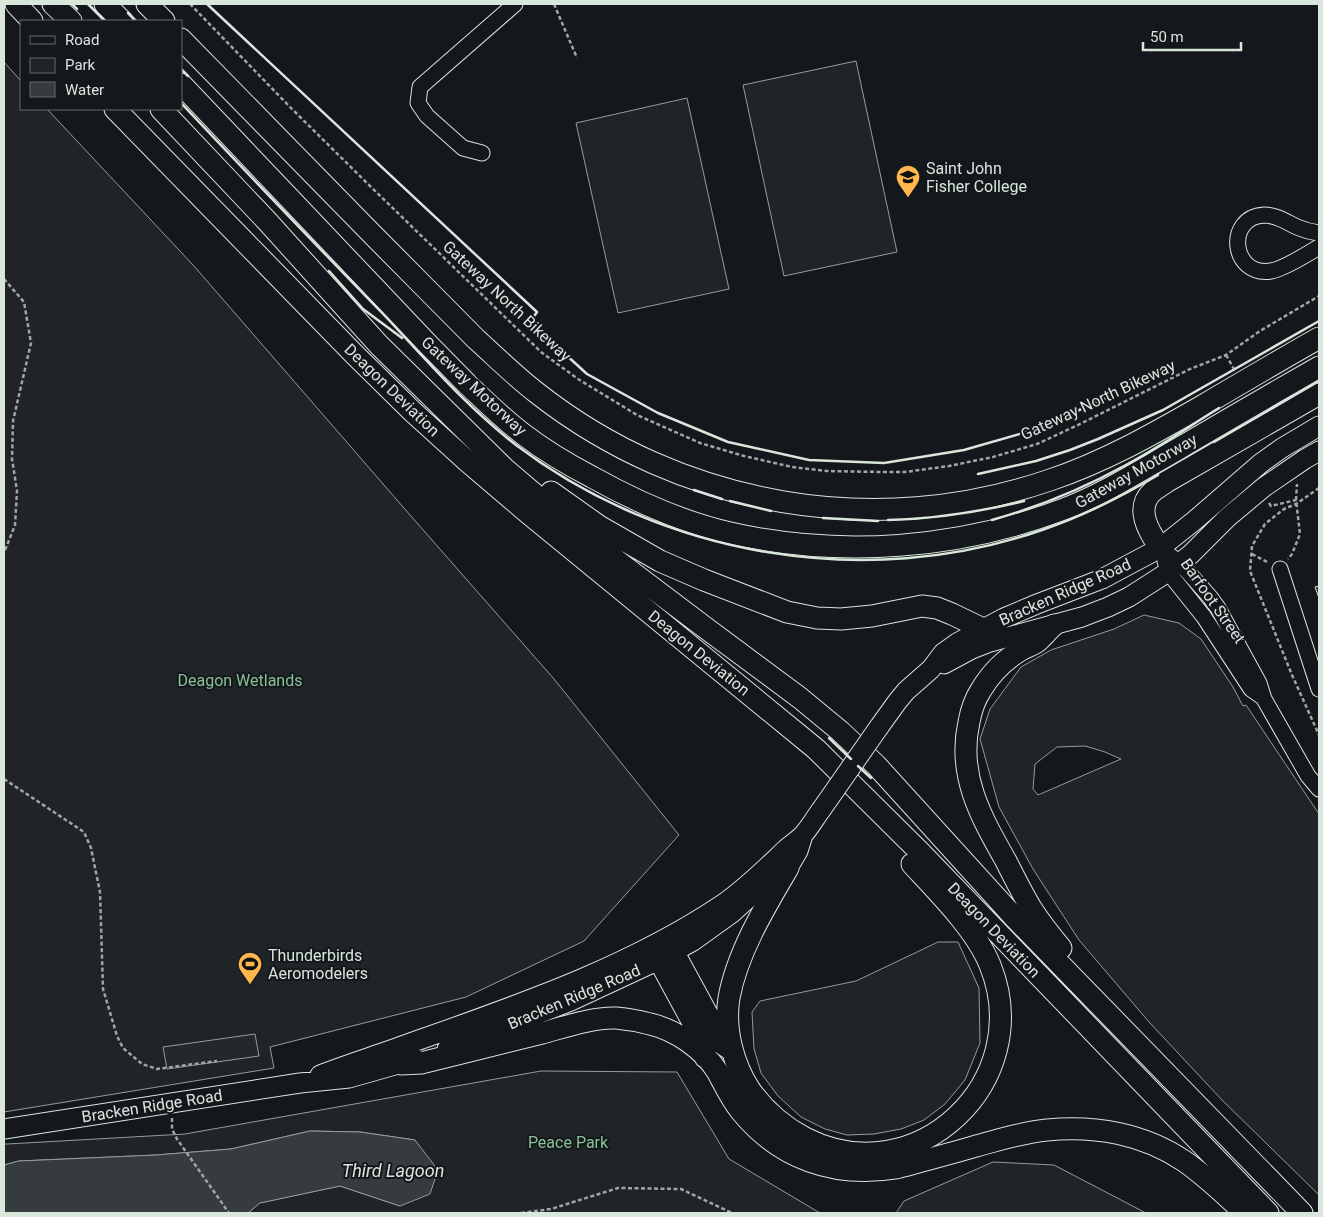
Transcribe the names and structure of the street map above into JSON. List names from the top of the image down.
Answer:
{
  "streets": {
    "highway": ["Gateway Motorway", "Deagon Deviation"],
    "main road": ["Bracken Ridge Road"],
    "street": ["Barfoot Street"],
    "path": ["Gateway North Bikeway"]
  },
  "crossings": [
    ["Bracken Ridge Road", "Barfoot Street"]
  ],
  "water": ["Third Lagoon"],
  "parks": ["Deagon Wetlands", "Peace Park"],
  "places": {
    "school or university": ["Saint John Fisher College"],
    "sports": ["Thunderbirds Aeromodelers"]
  },
  "legend": ["Road", "Park", "Water"],
  "scale_bar": "50 m"
}
